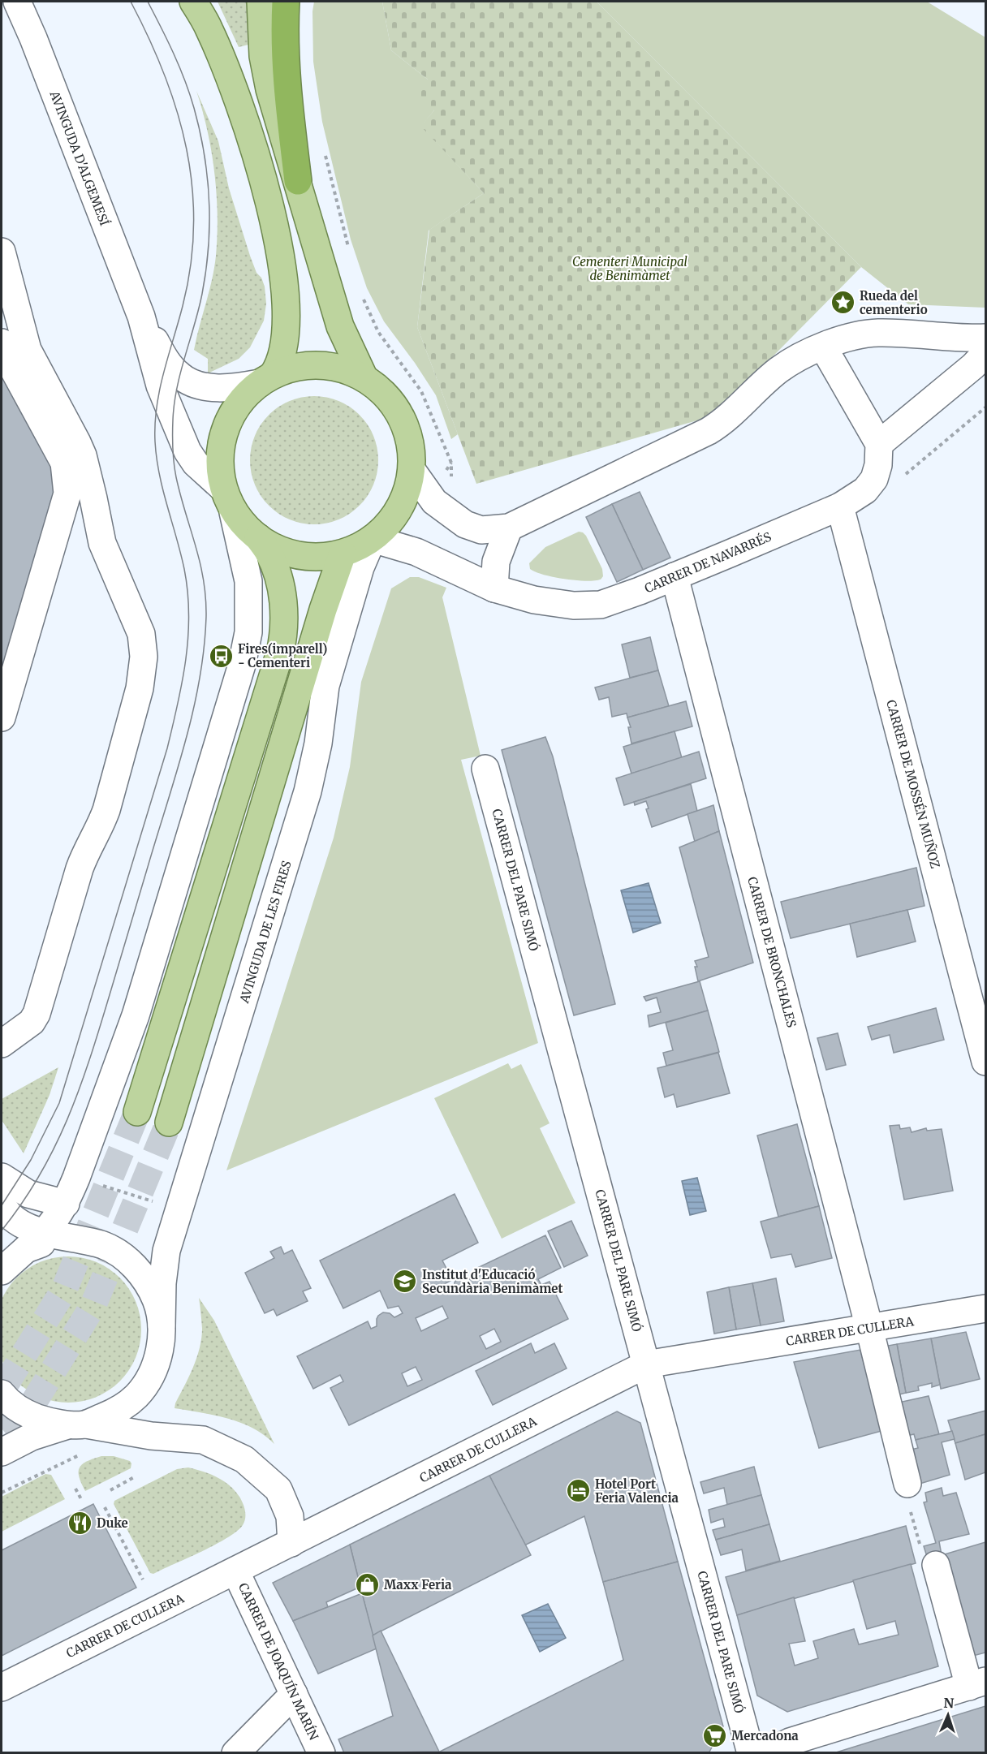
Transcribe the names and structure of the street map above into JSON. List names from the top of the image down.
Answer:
{
  "streets": {
    "street": [
      "AVINGUDA D'ALGEMESÍ",
      "CARRER DE NAVARRÉS",
      "CARRER DE MOSSÉN MUÑOZ",
      "CARRER DEL PARE SIMÓ",
      "AVINGUDA DE LES FIRES",
      "CARRER DE BRONCHALES",
      "CARRER DE CULLERA",
      "CARRER DE JOAQUÍN MARÍN"
    ]
  },
  "crossings": [
    ["CARRER DE NAVARRÉS", "CARRER DE MOSSÉN MUÑOZ"],
    ["CARRER DE NAVARRÉS", "AVINGUDA DE LES FIRES"],
    ["CARRER DE NAVARRÉS", "CARRER DE BRONCHALES"],
    ["CARRER DEL PARE SIMÓ", "CARRER DE CULLERA"],
    ["CARRER DE BRONCHALES", "CARRER DE CULLERA"],
    ["CARRER DE CULLERA", "CARRER DE JOAQUÍN MARÍN"]
  ],
  "parks": ["Cementeri Municipal de Benimàmet"],
  "places": {
    "place": ["Rueda del cementerio"],
    "bus stop": ["Fires(imparell) - Cementeri"],
    "school or university": ["Institut d'Educació Secundària Benimàmet"],
    "hotel": ["Hotel Port Feria Valencia"],
    "restaurant": ["Duke"],
    "shop": ["Maxx Feria"],
    "supermarket": ["Mercadona"]
  },
  "north": "top"
}
